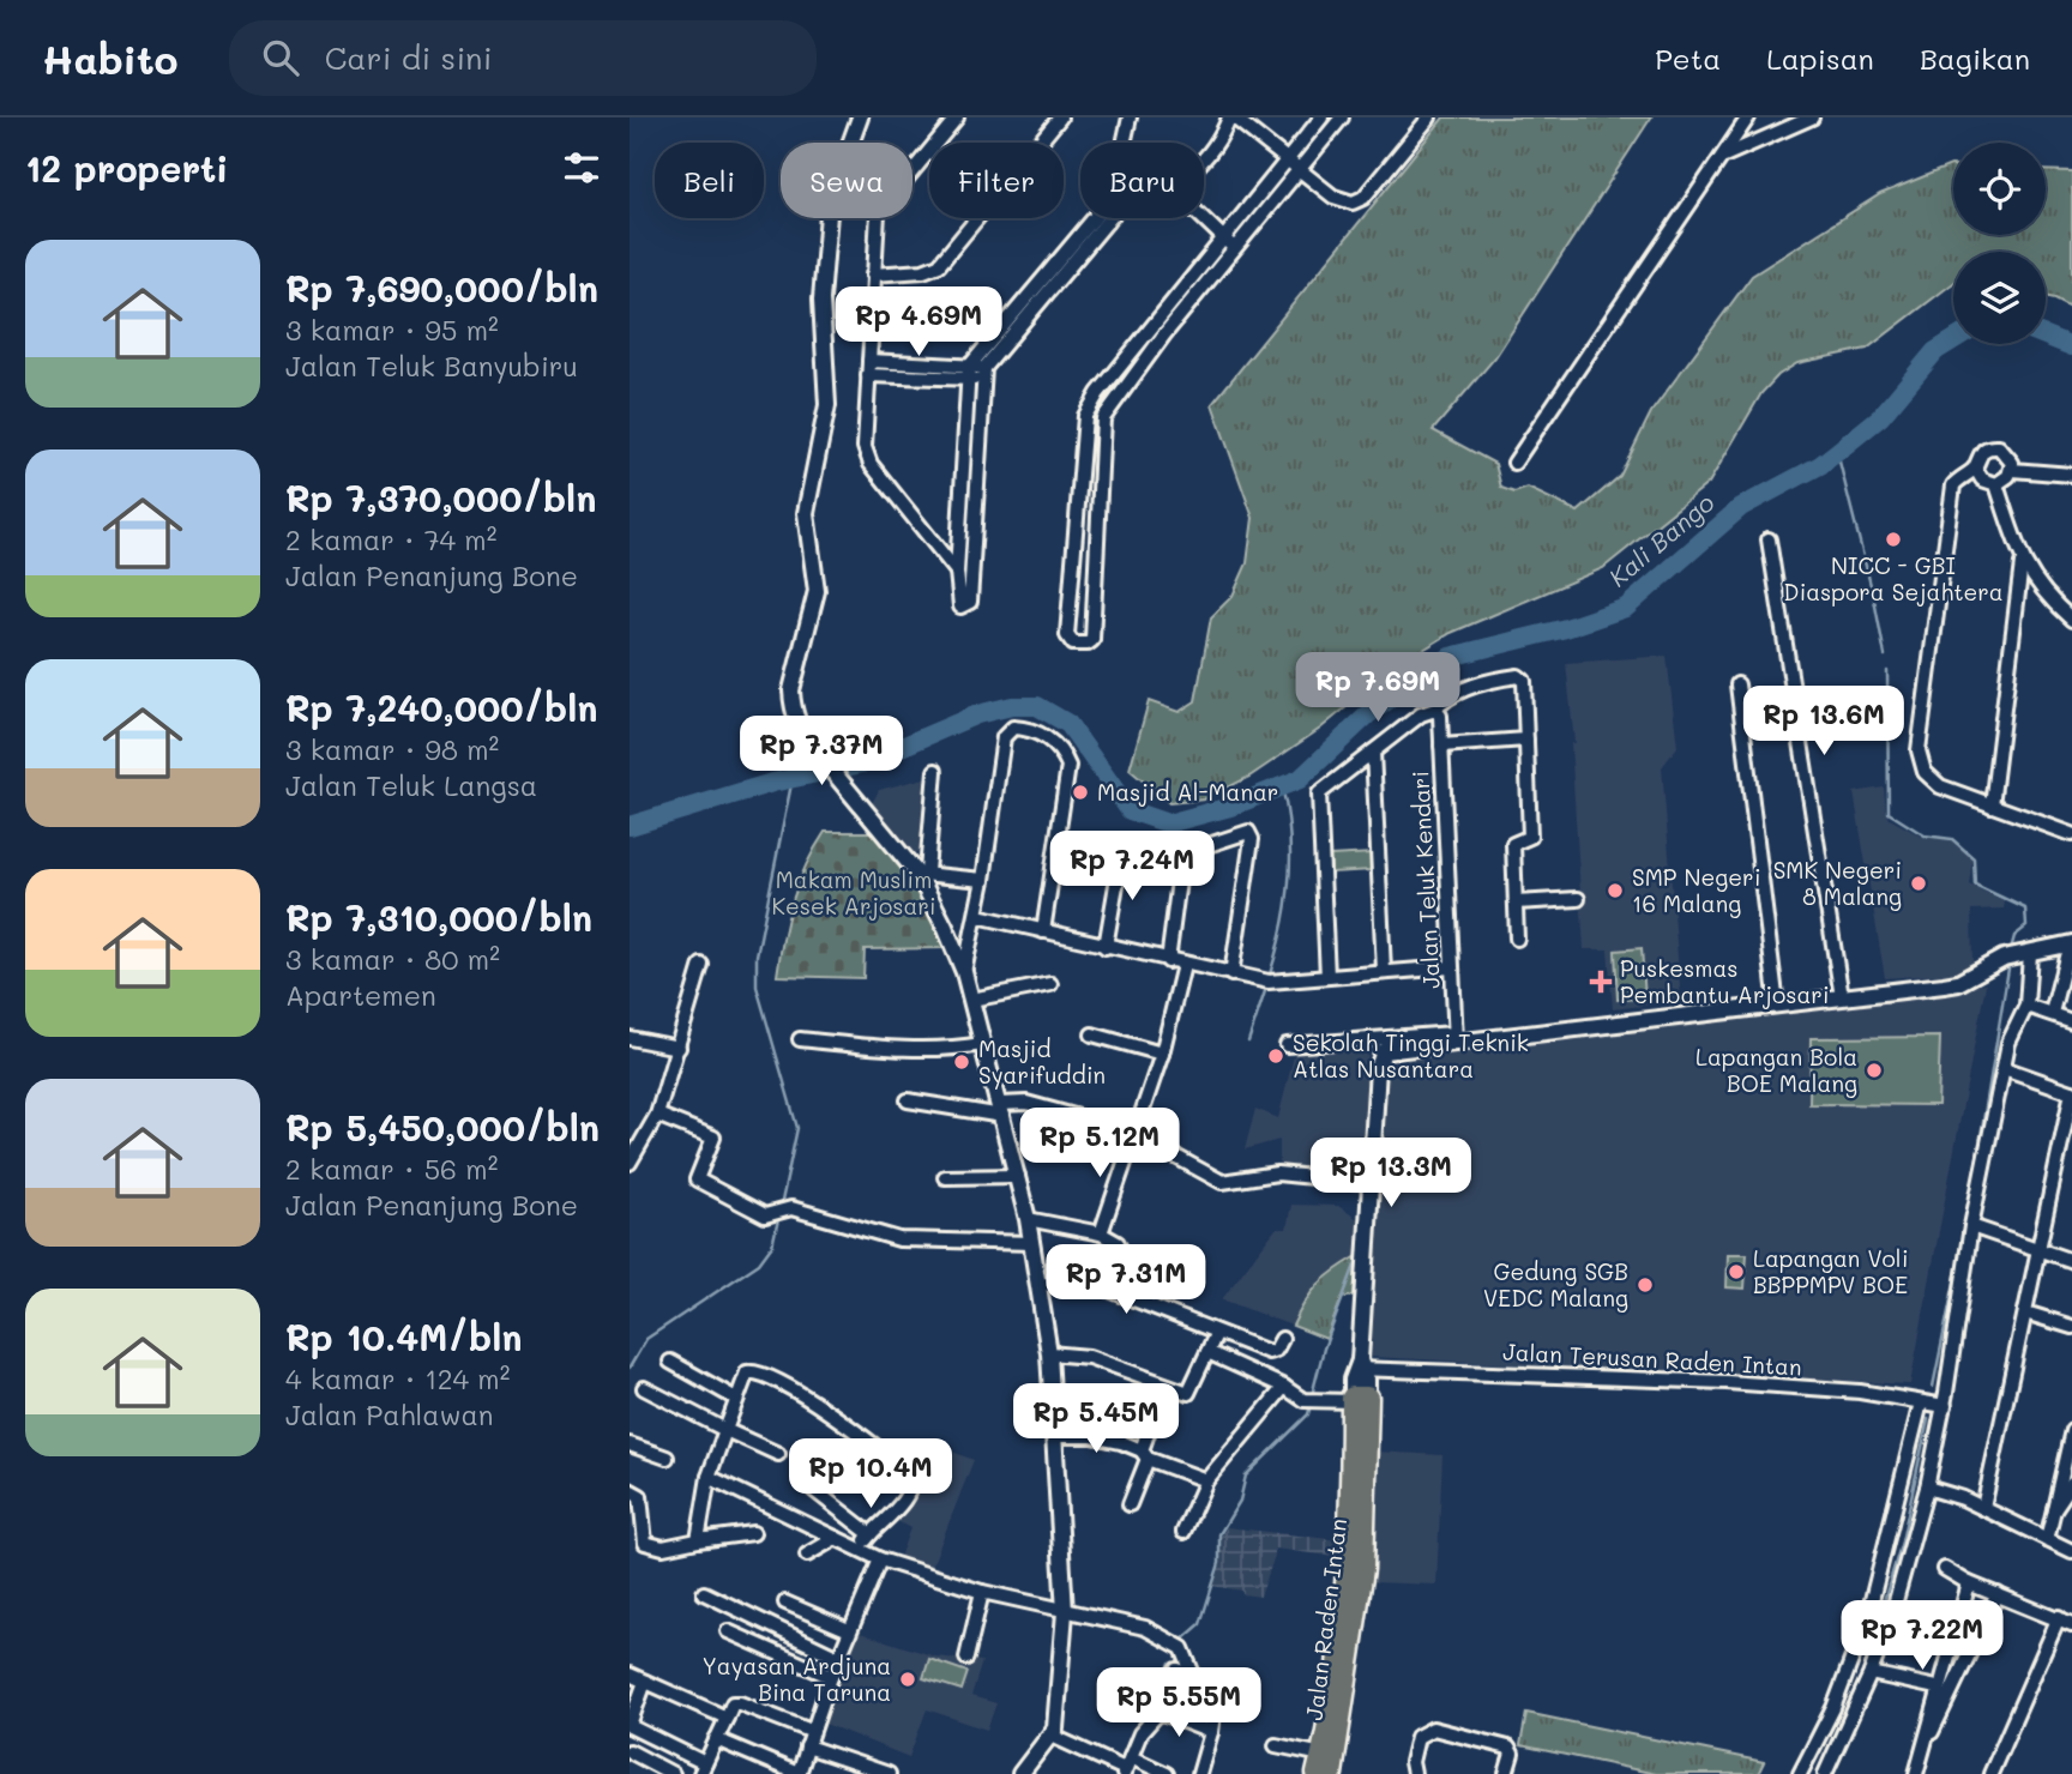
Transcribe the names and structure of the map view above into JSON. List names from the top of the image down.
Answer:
{
  "streets": {
    "highway": ["Jalan Raden Intan"],
    "street": ["Jalan Teluk Kendari", "Jalan Terusan Raden Intan"]
  },
  "crossings": [
    ["Jalan Teluk Kendari", "Jalan Raden Intan"],
    ["Jalan Terusan Raden Intan", "Jalan Raden Intan"]
  ],
  "water": ["Kali Bango"],
  "parks": ["Makam Muslim Kesek Arjosari"],
  "places": {
    "other": [
      "NICC - GBI Diaspora Sejahtera",
      "Masjid Al-Manar",
      "SMK Negeri 8 Malang",
      "SMP Negeri 16 Malang",
      "Sekolah Tinggi Teknik Atlas Nusantara",
      "Masjid Syarifuddin",
      "Lapangan Bola BOE Malang",
      "Lapangan Voli BBPPMPV BOE",
      "Gedung SGB VEDC Malang",
      "Yayasan Ardjuna Bina Taruna"
    ],
    "health": ["Puskesmas Pembantu Arjosari"]
  },
  "page": {
    "header": "Habito",
    "search": "Cari di sini",
    "nav": ["Peta", "Lapisan", "Bagikan"],
    "heading": "12 properti",
    "chip": [
      "Beli",
      "Sewa",
      "Filter",
      "Baru"
    ],
    "list": [
      {
        "name": "Rp 7,690,000/bln",
        "note": "3 kamar · 95 m² · Jalan Teluk Banyubiru"
      },
      {
        "name": "Rp 7,370,000/bln",
        "note": "2 kamar · 74 m² · Jalan Penanjung Bone"
      },
      {
        "name": "Rp 7,240,000/bln",
        "note": "3 kamar · 98 m² · Jalan Teluk Langsa"
      },
      {
        "name": "Rp 7,310,000/bln",
        "note": "3 kamar · 80 m² · Apartemen"
      },
      {
        "name": "Rp 5,450,000/bln",
        "note": "2 kamar · 56 m² · Jalan Penanjung Bone"
      },
      {
        "name": "Rp 10.4M/bln",
        "note": "4 kamar · 124 m² · Jalan Pahlawan"
      }
    ],
    "price": [
      "Rp 4.69M",
      "Rp 7.69M",
      "Rp 13.6M",
      "Rp 7.37M",
      "Rp 7.24M",
      "Rp 5.12M",
      "Rp 13.3M",
      "Rp 7.31M",
      "Rp 5.45M",
      "Rp 10.4M",
      "Rp 7.22M",
      "Rp 5.55M"
    ]
  }
}
